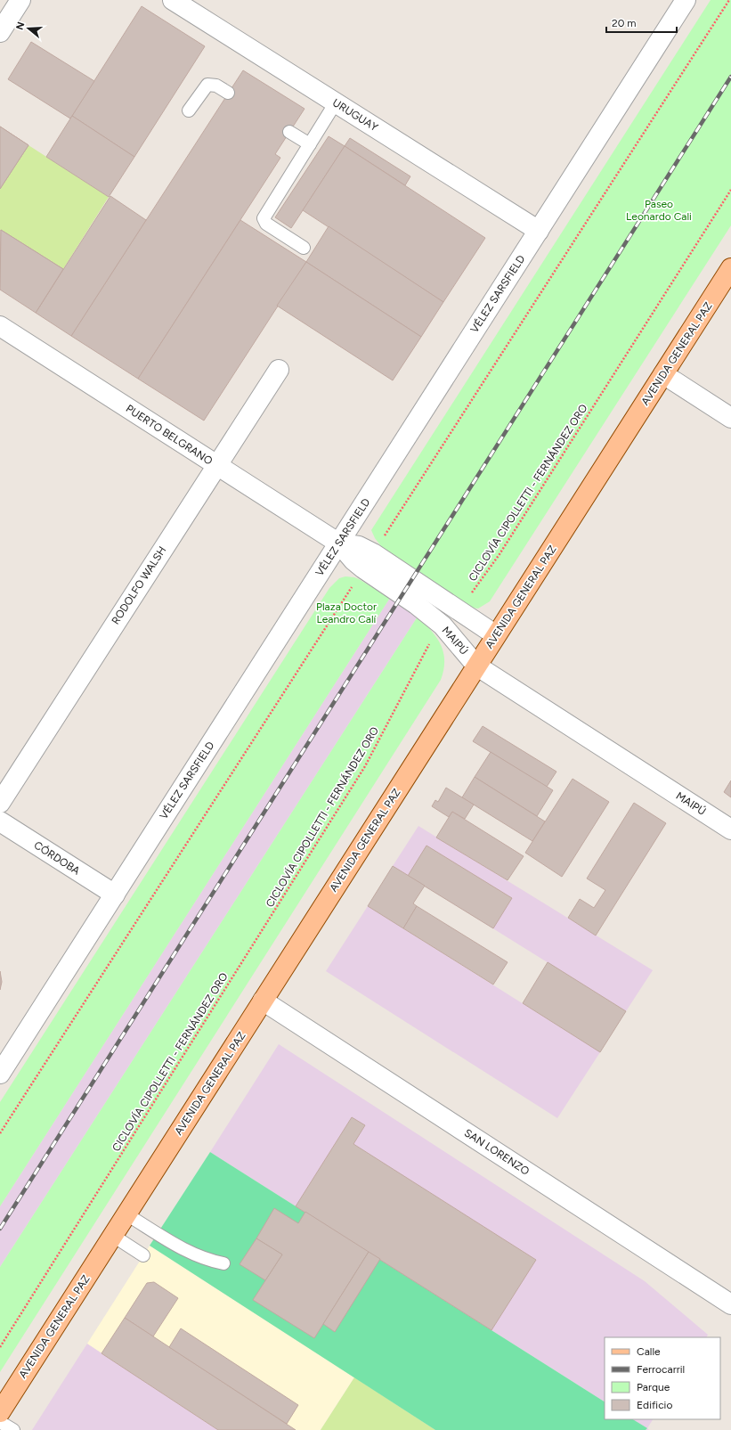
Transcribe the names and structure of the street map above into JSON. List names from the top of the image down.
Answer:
{
  "streets": {
    "main road": ["AVENIDA GENERAL PAZ"],
    "street": [
      "URUGUAY",
      "VÉLEZ SARSFIELD",
      "PUERTO BELGRANO",
      "RODOLFO WALSH",
      "MAIPÚ",
      "CÓRDOBA",
      "SAN LORENZO"
    ],
    "path": ["CICLOVÍA CIPOLLETTI - FERNÁNDEZ ORO"]
  },
  "crossings": [
    ["URUGUAY", "VÉLEZ SARSFIELD"],
    ["VÉLEZ SARSFIELD", "PUERTO BELGRANO"],
    ["VÉLEZ SARSFIELD", "MAIPÚ"],
    ["VÉLEZ SARSFIELD", "CÓRDOBA"],
    ["AVENIDA GENERAL PAZ", "MAIPÚ"],
    ["AVENIDA GENERAL PAZ", "SAN LORENZO"],
    ["PUERTO BELGRANO", "RODOLFO WALSH"],
    ["PUERTO BELGRANO", "MAIPÚ"],
    ["CICLOVÍA CIPOLLETTI - FERNÁNDEZ ORO", "MAIPÚ"]
  ],
  "parks": ["Paseo Leonardo Cali", "Plaza Doctor Leandro Calí"],
  "legend": [
    "Calle",
    "Ferrocarril",
    "Parque",
    "Edificio"
  ],
  "scale_bar": "20 m",
  "north": "left"
}
